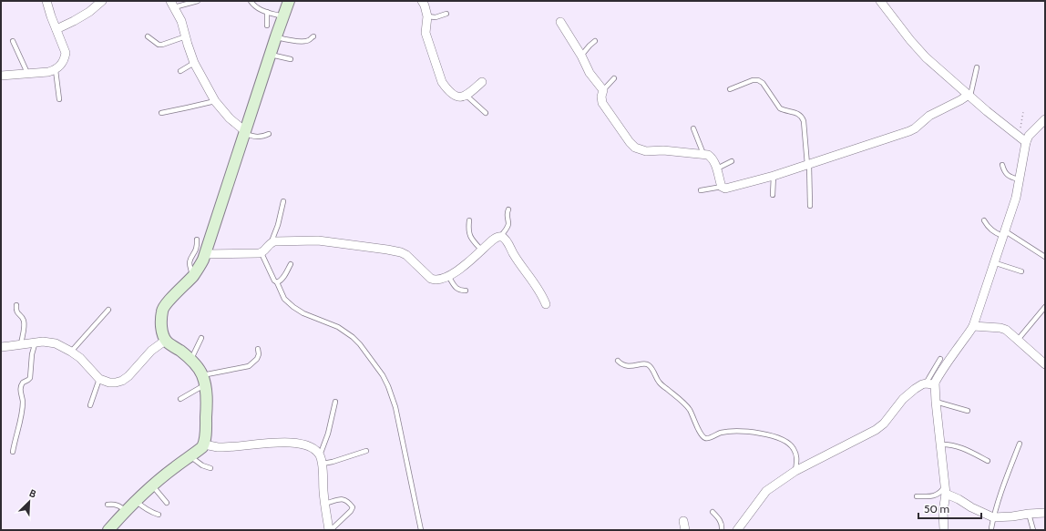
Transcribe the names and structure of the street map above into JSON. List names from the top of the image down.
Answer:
{
  "scale_bar": "50 m",
  "north": "top right"
}
